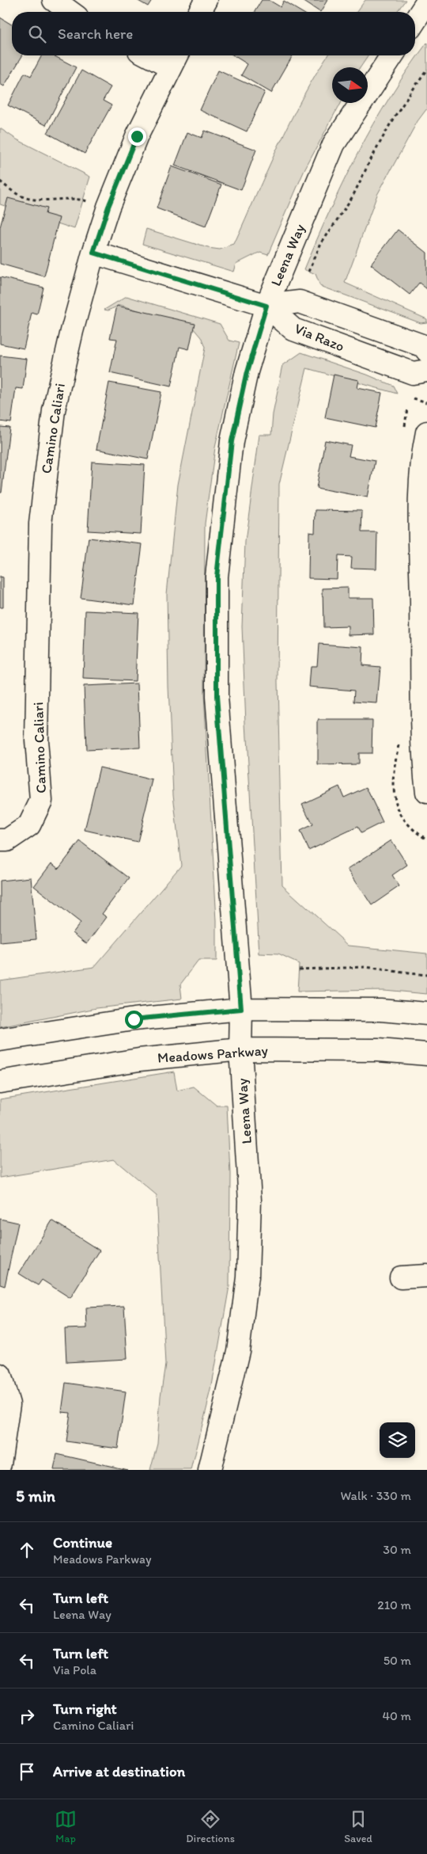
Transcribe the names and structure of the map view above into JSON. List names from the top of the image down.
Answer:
{
  "streets": {
    "street": [
      "Leena Way",
      "Via Razo",
      "Camino Caliari",
      "Meadows Parkway"
    ]
  },
  "crossings": [
    ["Leena Way", "Via Razo"],
    ["Leena Way", "Meadows Parkway"]
  ],
  "north": "right",
  "page": {
    "search": "Search here",
    "heading": ["5 min", "Walk · 330 m"],
    "list": [
      ["Continue", "Meadows Parkway", "30 m"],
      ["Turn left", "Leena Way", "210 m"],
      ["Turn left", "Via Pola", "50 m"],
      ["Turn right", "Camino Caliari", "40 m"],
      "Arrive at destination"
    ],
    "nav": ["Map", "Directions", "Saved"]
  }
}
